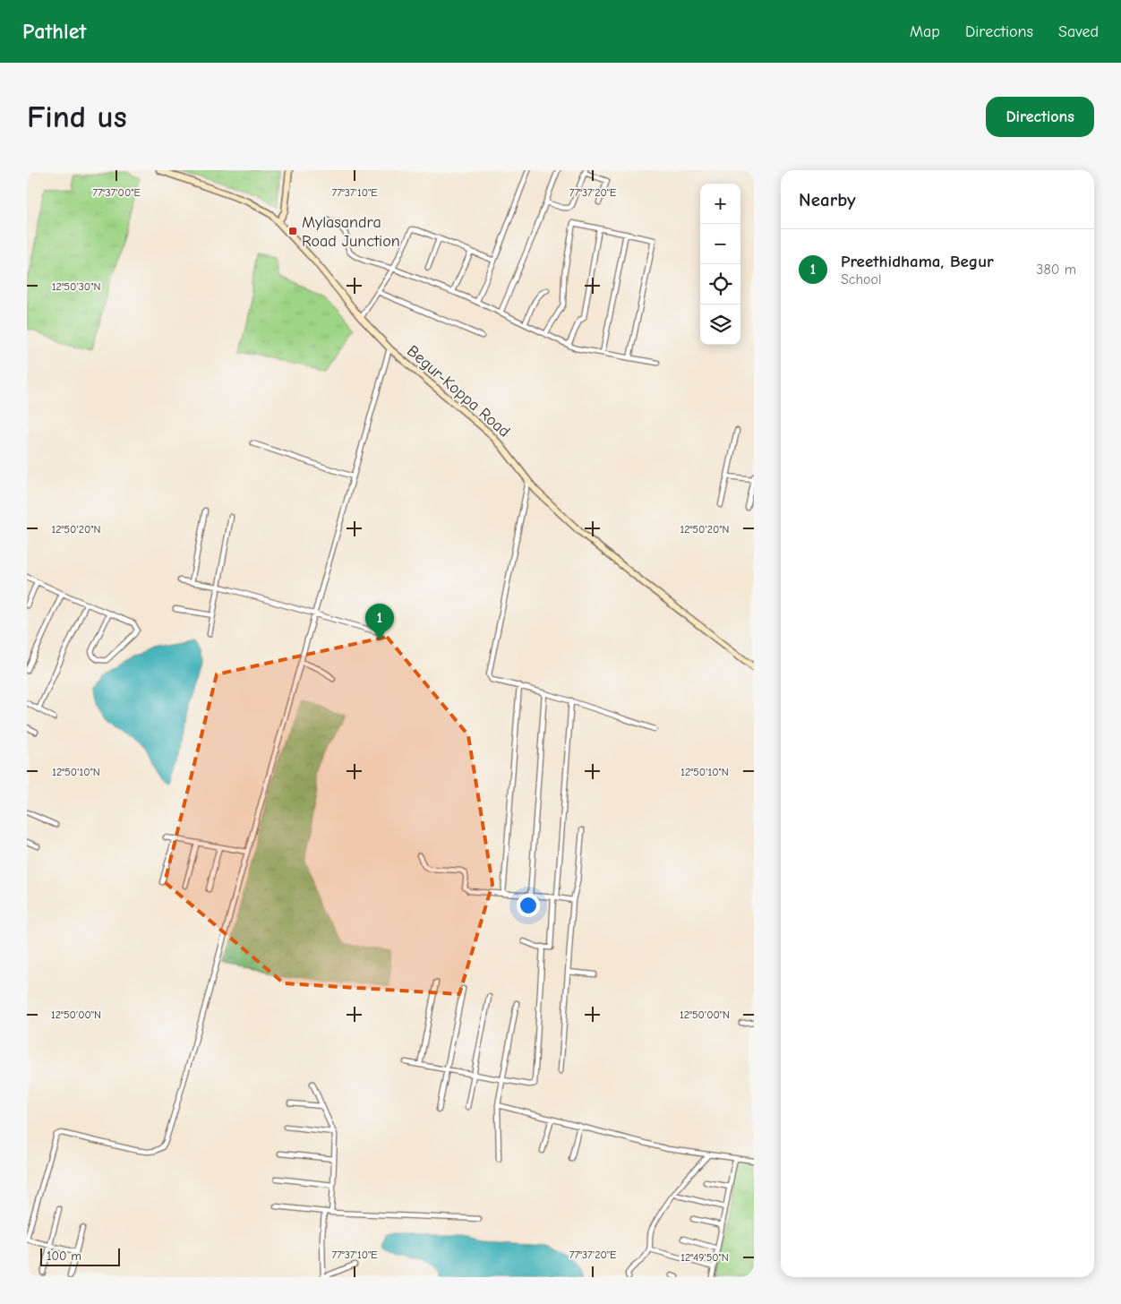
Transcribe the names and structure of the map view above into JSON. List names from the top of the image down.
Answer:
{
  "streets": {
    "main road": ["Begur-Koppa Road"]
  },
  "places": {
    "transit": ["Mylasandra Road Junction"]
  },
  "scale_bar": "100 m",
  "page": {
    "header": "Pathlet",
    "nav": ["Map", "Directions", "Saved"],
    "buttons": "Directions",
    "title": "Find us",
    "heading": "Nearby",
    "map_buttons": ["+", "−"],
    "list": [
      {
        "mark": "1",
        "name": "Preethidhama, Begur",
        "note": "School",
        "value": "380 m"
      }
    ],
    "pins": "1",
    "scale": "100 m"
  },
  "coordinates": [
    "77°37'00\"E",
    "77°37'10\"E",
    "77°37'20\"E",
    "12°50'30\"N",
    "12°50'20\"N",
    "12°50'10\"N",
    "12°50'00\"N",
    "12°49'50\"N"
  ]
}
